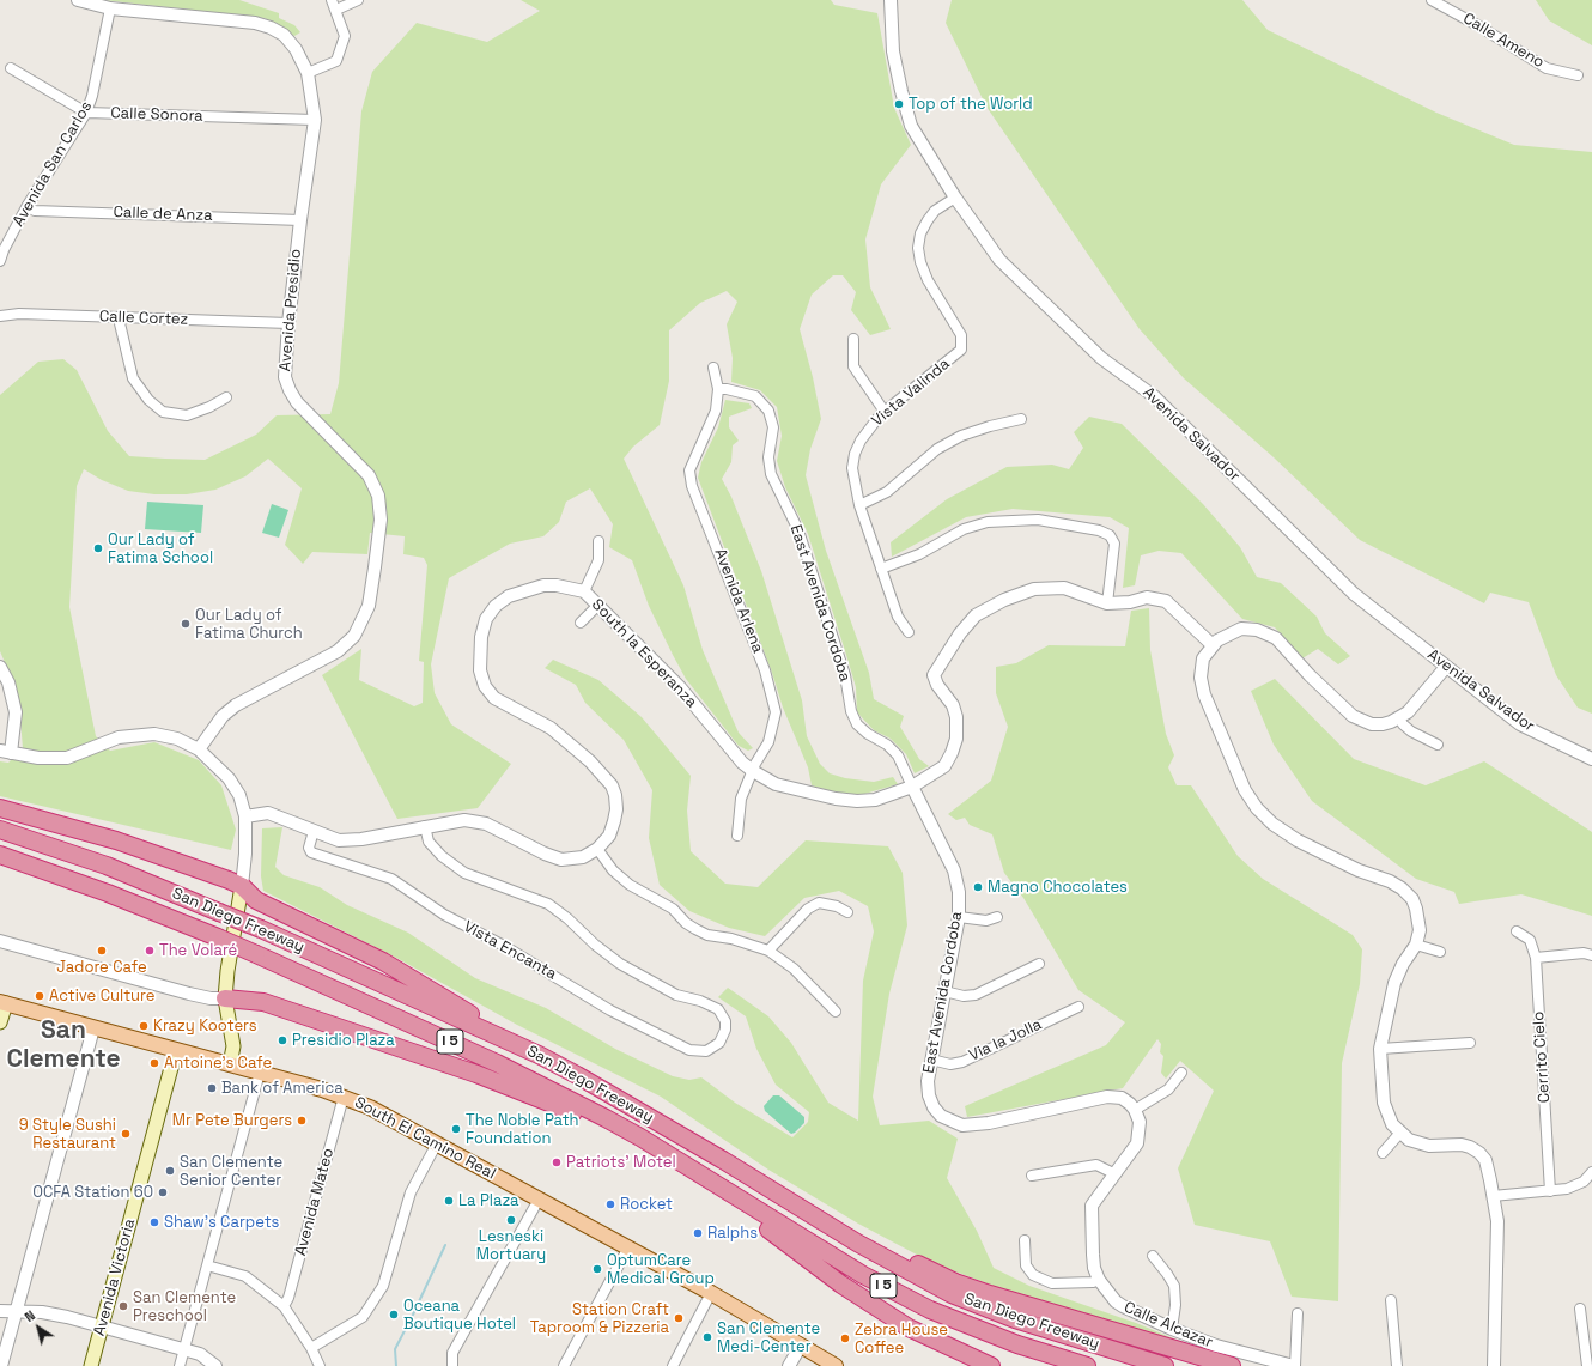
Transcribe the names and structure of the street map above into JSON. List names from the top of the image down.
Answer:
{
  "streets": {
    "highway": ["San Diego Freeway", "I 5"],
    "main road": ["South El Camino Real", "Avenida Victoria"],
    "street": [
      "Calle Ameno",
      "Calle Sonora",
      "Avenida San Carlos",
      "Calle de Anza",
      "Avenida Presidio",
      "Calle Cortez",
      "Vista Valinda",
      "Avenida Salvador",
      "Avenida Arlena",
      "East Avenida Cordoba",
      "South la Esperanza",
      "Vista Encanta",
      "Via la Jolla",
      "Cerrito Cielo",
      "Avenida Mateo",
      "Calle Alcazar"
    ]
  },
  "crossings": [
    ["Calle Sonora", "Avenida San Carlos"],
    ["Calle Sonora", "Avenida Presidio"],
    ["Avenida San Carlos", "Calle de Anza"],
    ["Avenida San Carlos", "Avenida Presidio"],
    ["Calle de Anza", "Avenida Presidio"],
    ["Avenida Presidio", "Calle Cortez"],
    ["Vista Valinda", "Avenida Salvador"],
    ["Avenida Arlena", "East Avenida Cordoba"],
    ["Avenida Arlena", "South la Esperanza"],
    ["East Avenida Cordoba", "South la Esperanza"],
    ["East Avenida Cordoba", "Via la Jolla"],
    ["South El Camino Real", "Avenida Mateo"],
    ["South El Camino Real", "Avenida Victoria"]
  ],
  "districts": ["San Clemente"],
  "places": [
    "Top of the World",
    "Our Lady of Fatima School",
    "Our Lady of Fatima Church",
    "Magno Chocolates",
    "Jadore Cafe",
    "The Volaré",
    "Active Culture",
    "Krazy Kooters",
    "Presidio Plaza",
    "Antoine's Cafe",
    "Bank of America",
    "Mr Pete Burgers",
    "The Noble Path Foundation",
    "9 Style Sushi Restaurant",
    "Patriots' Motel",
    "San Clemente Senior Center",
    "OCFA Station 60",
    "La Plaza",
    "Rocket",
    "Lesneski Mortuary",
    "Shaw's Carpets",
    "Ralphs",
    "OptumCare Medical Group",
    "San Clemente Preschool",
    "Oceana Boutique Hotel",
    "Station Craft Taproom & Pizzeria",
    "San Clemente Medi-Center",
    "Zebra House Coffee"
  ],
  "north": "top left"
}
